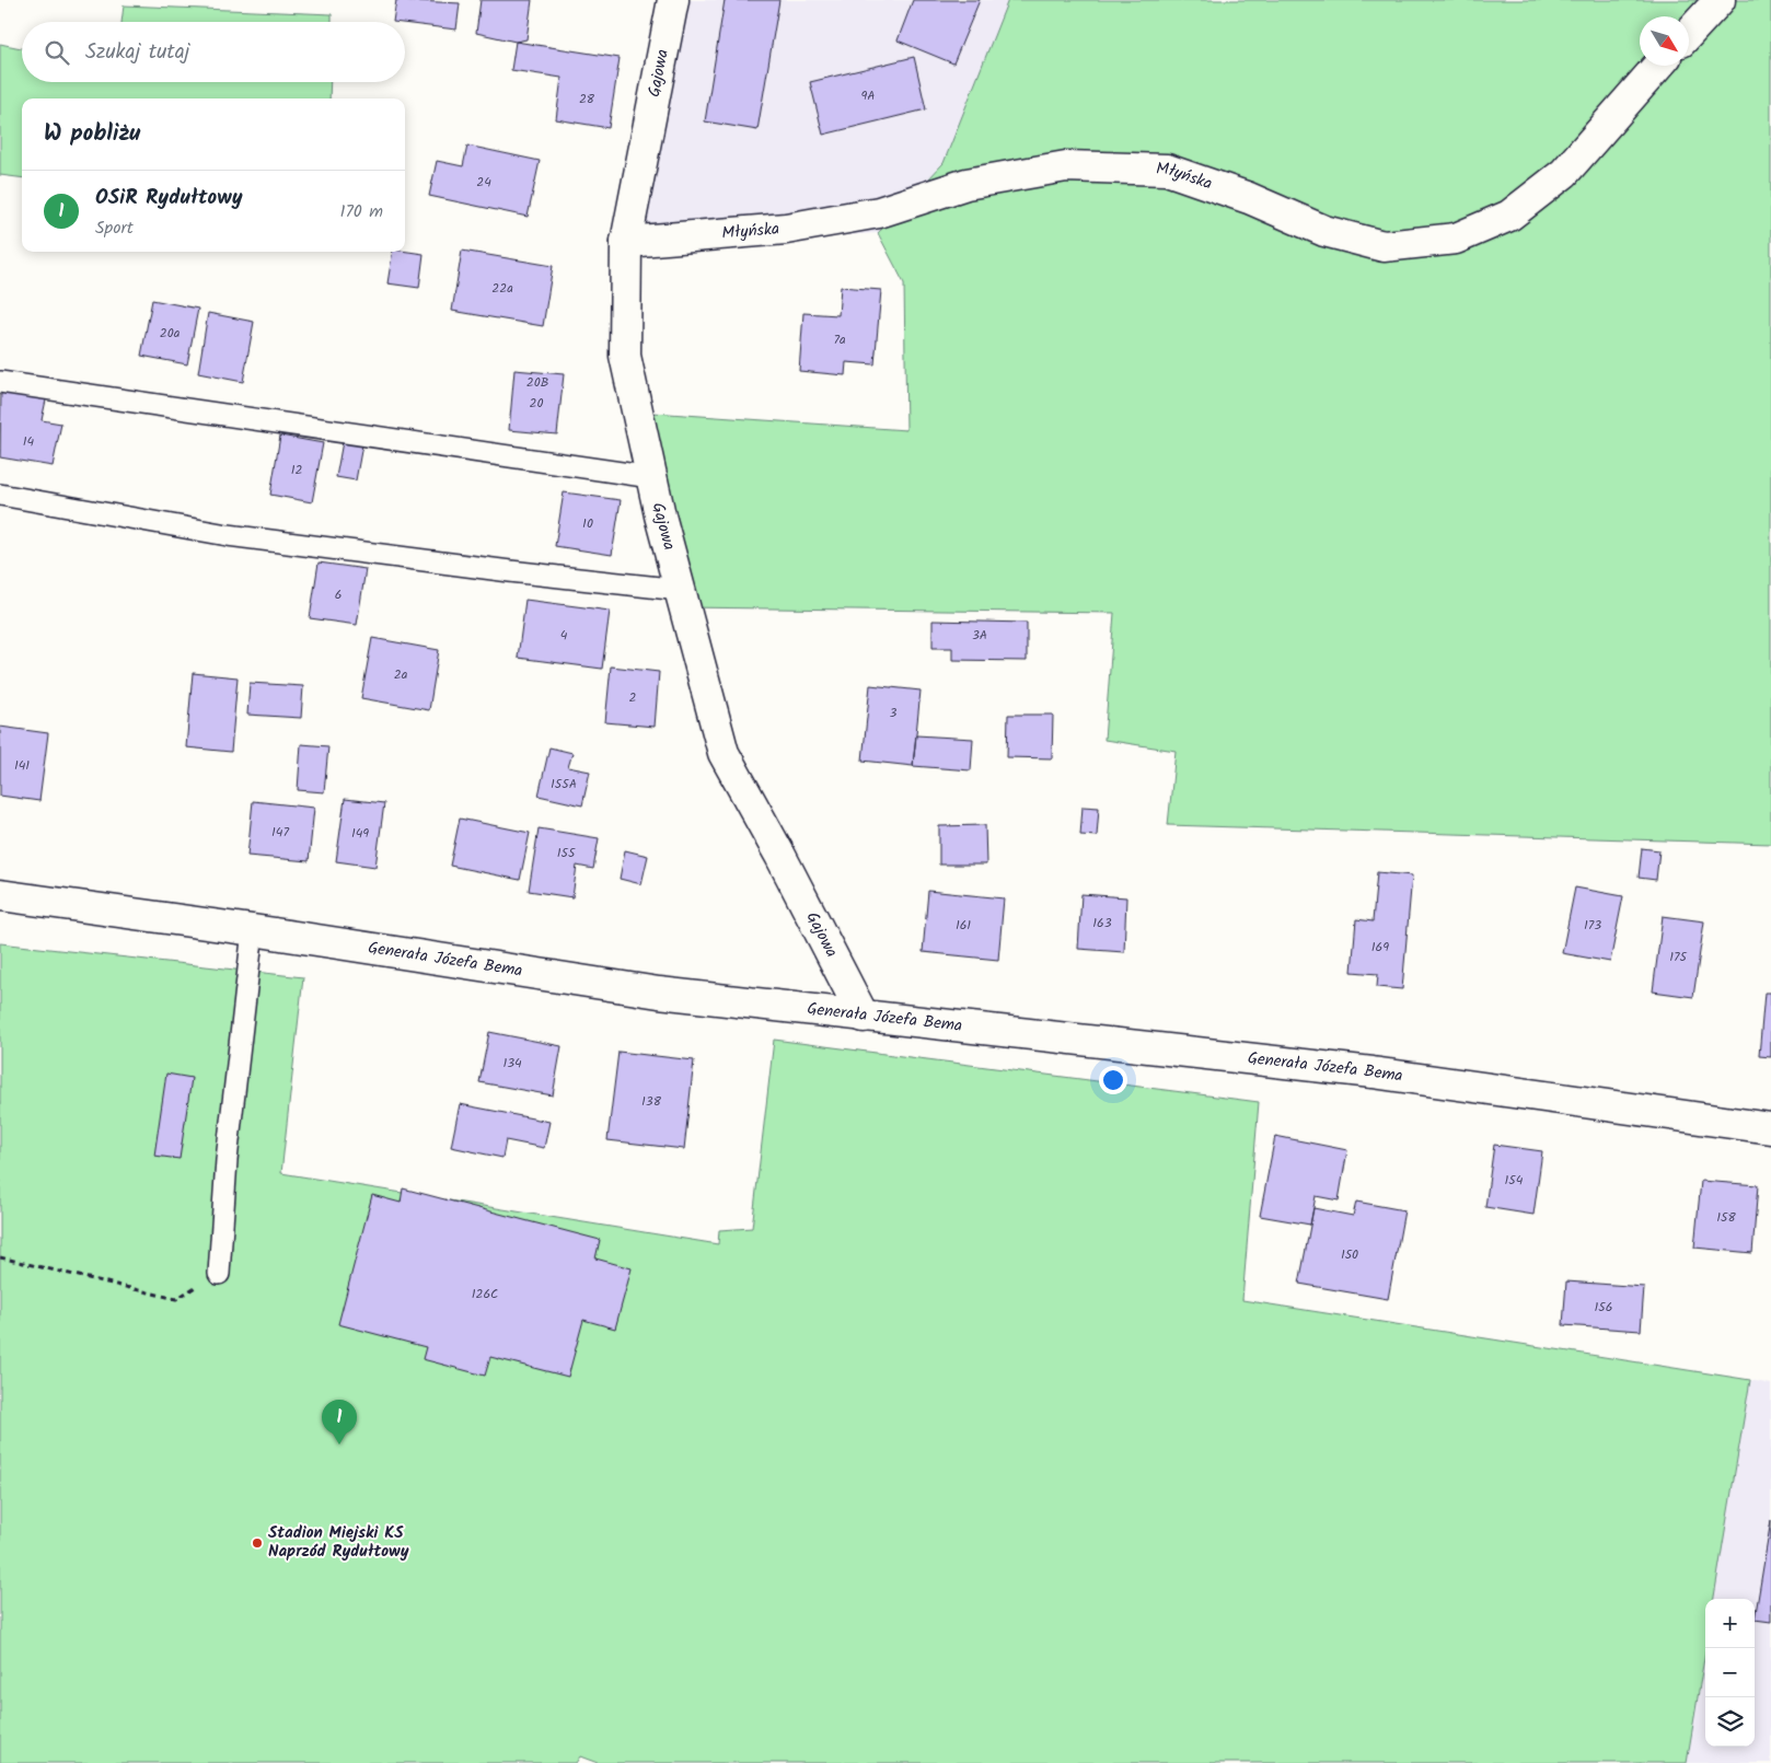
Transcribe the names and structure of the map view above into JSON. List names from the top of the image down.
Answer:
{
  "streets": {
    "street": ["Gajowa", "Młyńska", "Generała Józefa Bema"]
  },
  "crossings": [
    ["Gajowa", "Młyńska"],
    ["Gajowa", "Generała Józefa Bema"]
  ],
  "places": ["Stadion Miejski KS Naprzód Rydułtowy"],
  "house_numbers": [
    "9A",
    "28",
    "24",
    "22a",
    "20a",
    "7a",
    "20B",
    "20",
    "14",
    "12",
    "10",
    "6",
    "4",
    "3A",
    "2a",
    "2",
    "3",
    "141",
    "155A",
    "147",
    "149",
    "155",
    "163",
    "161",
    "173",
    "169",
    "175",
    "134",
    "138",
    "154",
    "158",
    "150",
    "126C",
    "156"
  ],
  "north": "bottom right",
  "page": {
    "search": "Szukaj tutaj",
    "heading": "W pobliżu",
    "list": [
      {
        "mark": "1",
        "name": "OSiR Rydułtowy",
        "note": "Sport",
        "value": "170 m"
      }
    ],
    "pins": "1",
    "map_buttons": ["+", "−"]
  }
}
